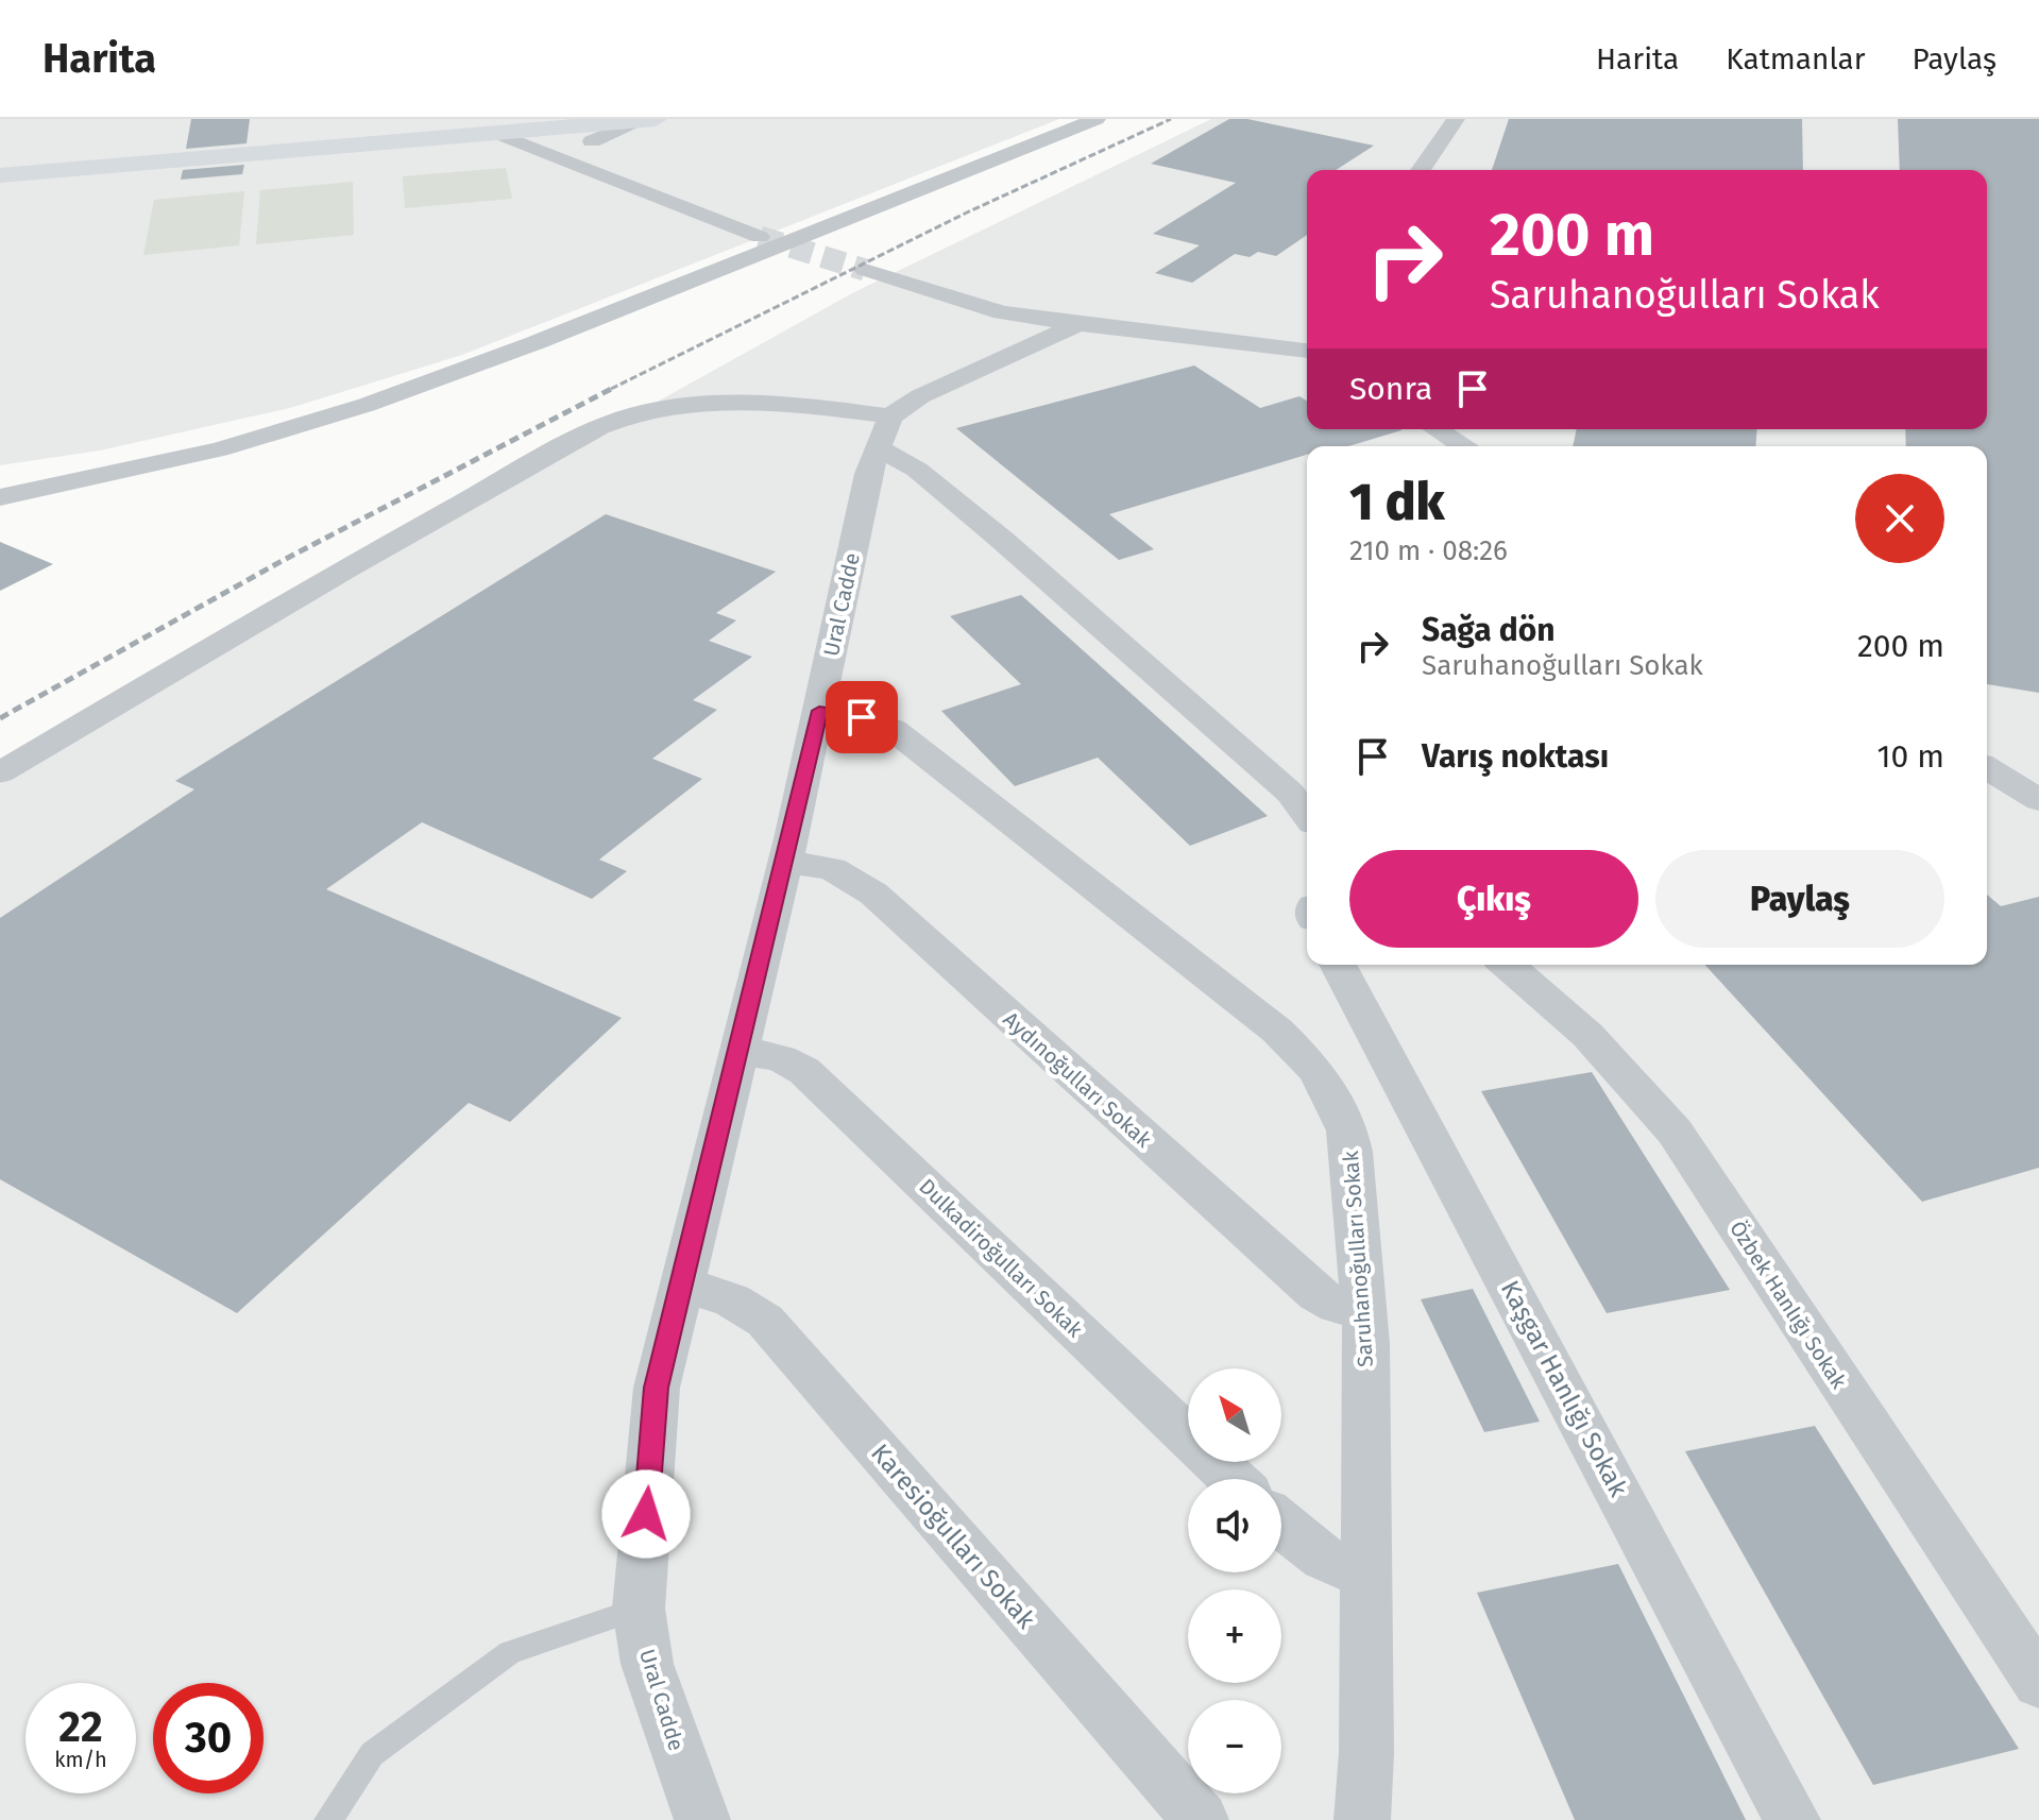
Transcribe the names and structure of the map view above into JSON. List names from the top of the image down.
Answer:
{
  "streets": {
    "street": [
      "Ural Cadde",
      "Aydınoğulları Sokak",
      "Dulkadiroğulları Sokak",
      "Saruhanoğulları Sokak",
      "Özbek Hanlığı Sokak",
      "Kaşgar Hanlığı Sokak",
      "Karesioğulları Sokak"
    ]
  },
  "crossings": [
    ["Ural Cadde", "Aydınoğulları Sokak"],
    ["Ural Cadde", "Dulkadiroğulları Sokak"],
    ["Ural Cadde", "Saruhanoğulları Sokak"],
    ["Ural Cadde", "Karesioğulları Sokak"],
    ["Aydınoğulları Sokak", "Saruhanoğulları Sokak"]
  ],
  "north": "top left",
  "page": {
    "header": "Harita",
    "nav": ["Harita", "Katmanlar", "Paylaş"],
    "turn": ["200 m", "Saruhanoğulları Sokak"],
    "then": "Sonra",
    "heading": ["1 dk", "210 m · 08:26"],
    "list": [
      {
        "name": "Sağa dön",
        "note": "Saruhanoğulları Sokak",
        "value": "200 m"
      },
      {
        "name": "Varış noktası",
        "value": "10 m"
      }
    ],
    "buttons": ["Çıkış", "Paylaş"],
    "map_buttons": ["+", "−"],
    "speed": "22 km/h",
    "limit": "30"
  }
}
